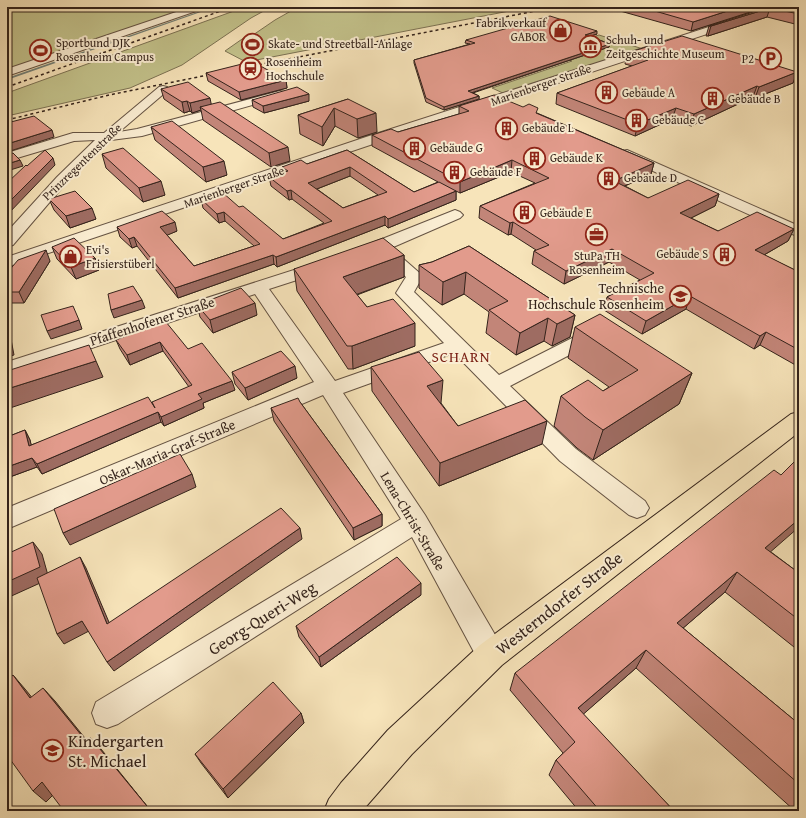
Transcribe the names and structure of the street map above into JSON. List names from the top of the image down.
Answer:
{
  "streets": {
    "main road": ["Westerndorfer Straße"],
    "street": [
      "Marienberger Straße",
      "Prinzregentenstraße",
      "Pfaffenhofener Straße",
      "Oskar-Maria-Graf-Straße",
      "Lena-Christ-Straße",
      "Georg-Queri-Weg"
    ]
  },
  "crossings": [
    ["Pfaffenhofener Straße", "Lena-Christ-Straße"],
    ["Oskar-Maria-Graf-Straße", "Lena-Christ-Straße"],
    ["Lena-Christ-Straße", "Westerndorfer Straße"],
    ["Lena-Christ-Straße", "Georg-Queri-Weg"]
  ],
  "districts": ["SCHARN"],
  "places": {
    "shop": ["Fabrikverkauf GABOR", "Evi's Frisierstüberl"],
    "sports": ["Skate- und Streetball-Anlage", "Sportbund DJK Rosenheim Campus"],
    "museum": ["Schuh- und Zeitgeschichte Museum"],
    "parking": ["P2"],
    "station": ["Rosenheim Hochschule"],
    "building": [
      "Gebäude A",
      "Gebäude B",
      "Gebäude C",
      "Gebäude L",
      "Gebäude G",
      "Gebäude K",
      "Gebäude F",
      "Gebäude D",
      "Gebäude E",
      "Gebäude S"
    ],
    "office": ["StuPa TH Rosenheim"],
    "school or university": ["Technische Hochschule Rosenheim", "Kindergarten St. Michael"]
  }
}
